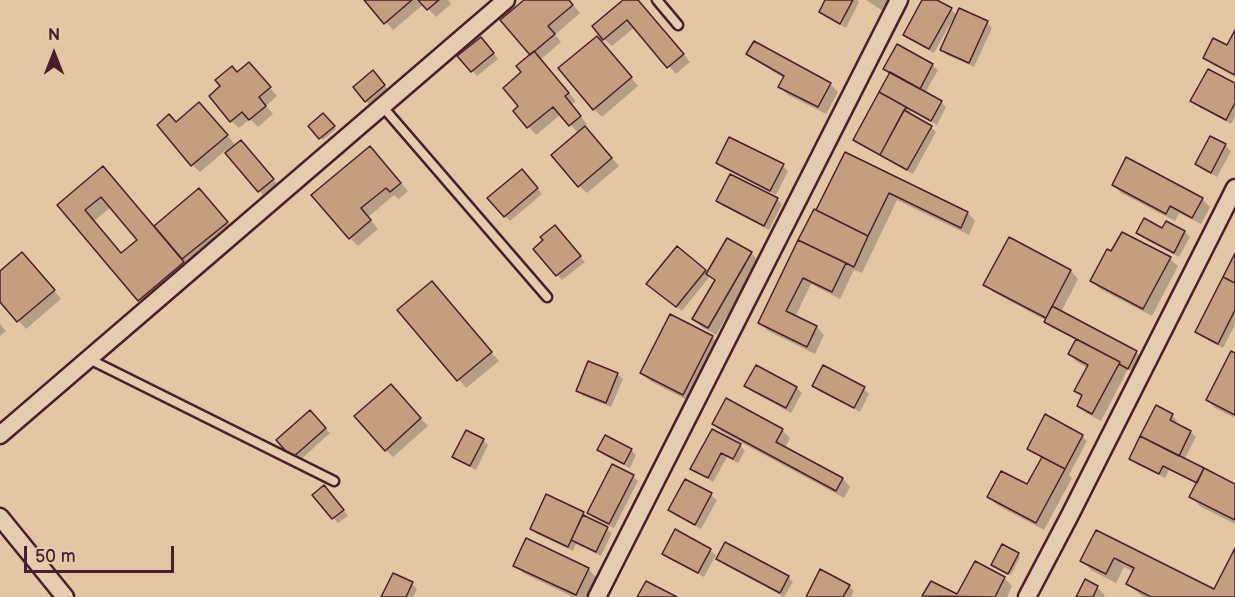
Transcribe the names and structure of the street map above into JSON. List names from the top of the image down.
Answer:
{
  "scale_bar": "50 m",
  "north": "top"
}
